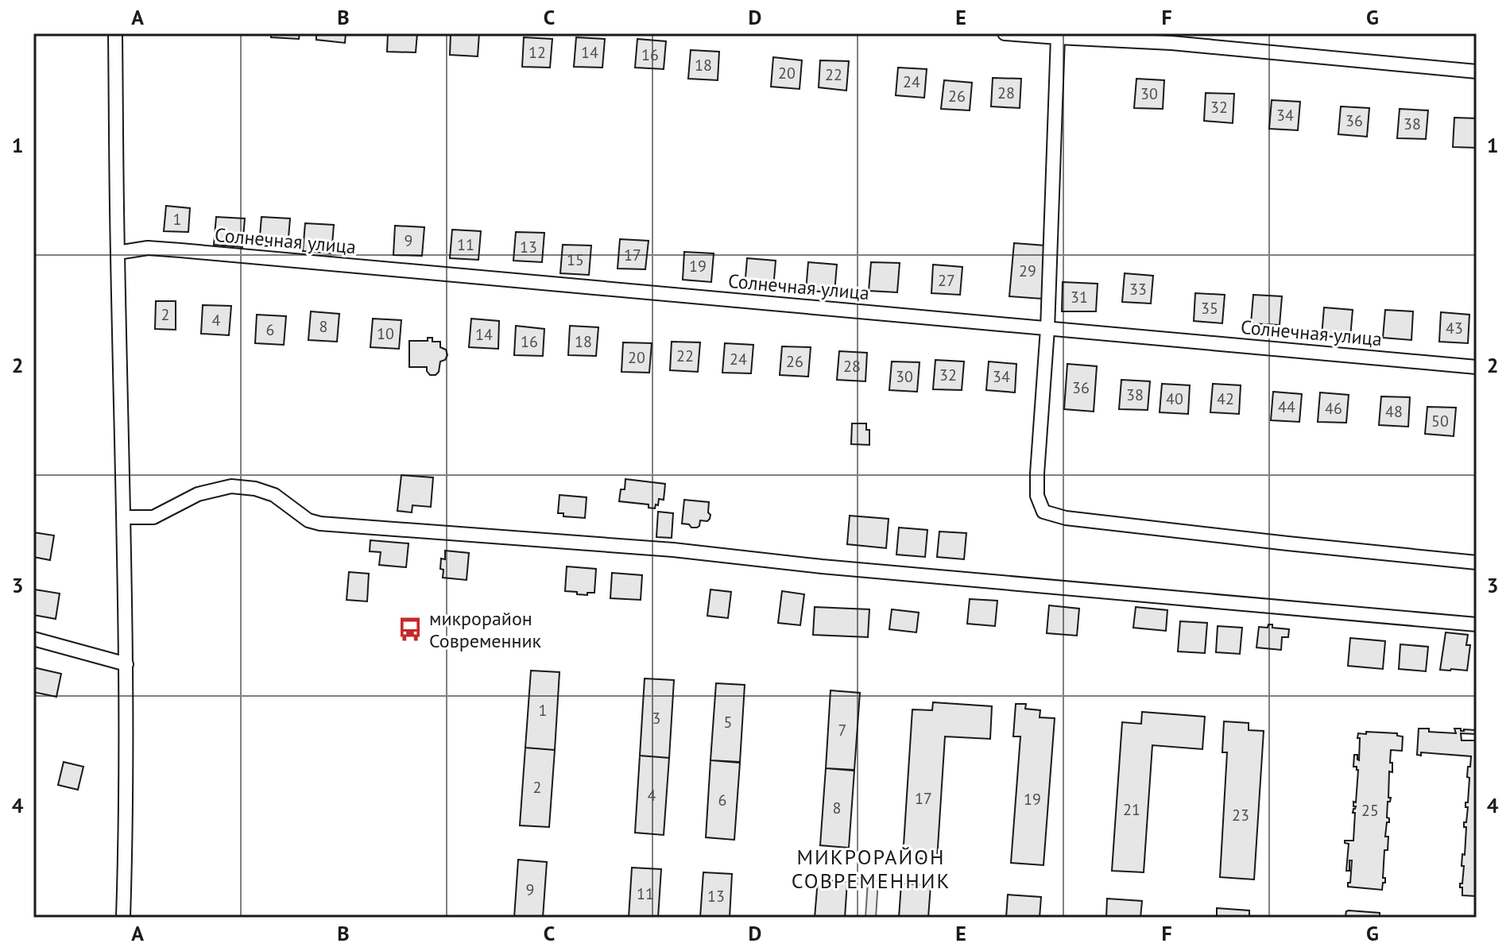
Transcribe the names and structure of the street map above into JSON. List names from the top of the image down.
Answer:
{
  "streets": {
    "street": ["Солнечная улица"]
  },
  "districts": ["МИКРОРАЙОН СОВРЕМЕННИК"],
  "places": {
    "bus stop": ["микрорайон Современник"]
  },
  "house_numbers": [
    "12",
    "14",
    "16",
    "18",
    "20",
    "22",
    "24",
    "28",
    "30",
    "26",
    "32",
    "34",
    "36",
    "38",
    "1",
    "9",
    "11",
    "13",
    "17",
    "15",
    "19",
    "29",
    "27",
    "33",
    "31",
    "35",
    "2",
    "4",
    "8",
    "43",
    "6",
    "10",
    "14",
    "16",
    "18",
    "22",
    "20",
    "24",
    "26",
    "28",
    "32",
    "30",
    "34",
    "36",
    "38",
    "40",
    "42",
    "44",
    "46",
    "48",
    "50",
    "1",
    "3",
    "5",
    "7",
    "2",
    "4",
    "17",
    "19",
    "6",
    "8",
    "21",
    "25",
    "23",
    "9",
    "11",
    "13"
  ],
  "grid": {
    "columns": [
      "A",
      "B",
      "C",
      "D",
      "E",
      "F",
      "G"
    ],
    "rows": [
      "1",
      "2",
      "3",
      "4"
    ]
  }
}
